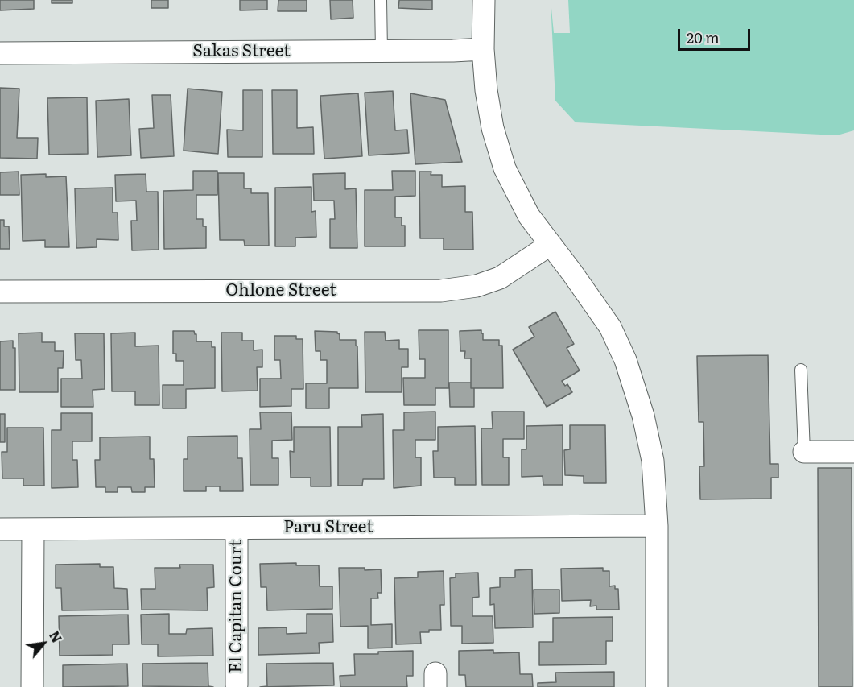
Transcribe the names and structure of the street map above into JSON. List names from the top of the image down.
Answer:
{
  "streets": {
    "street": [
      "Sakas Street",
      "Ohlone Street",
      "Paru Street",
      "El Capitan Court"
    ]
  },
  "crossings": [
    ["Paru Street", "El Capitan Court"]
  ],
  "scale_bar": "20 m",
  "north": "top right"
}
